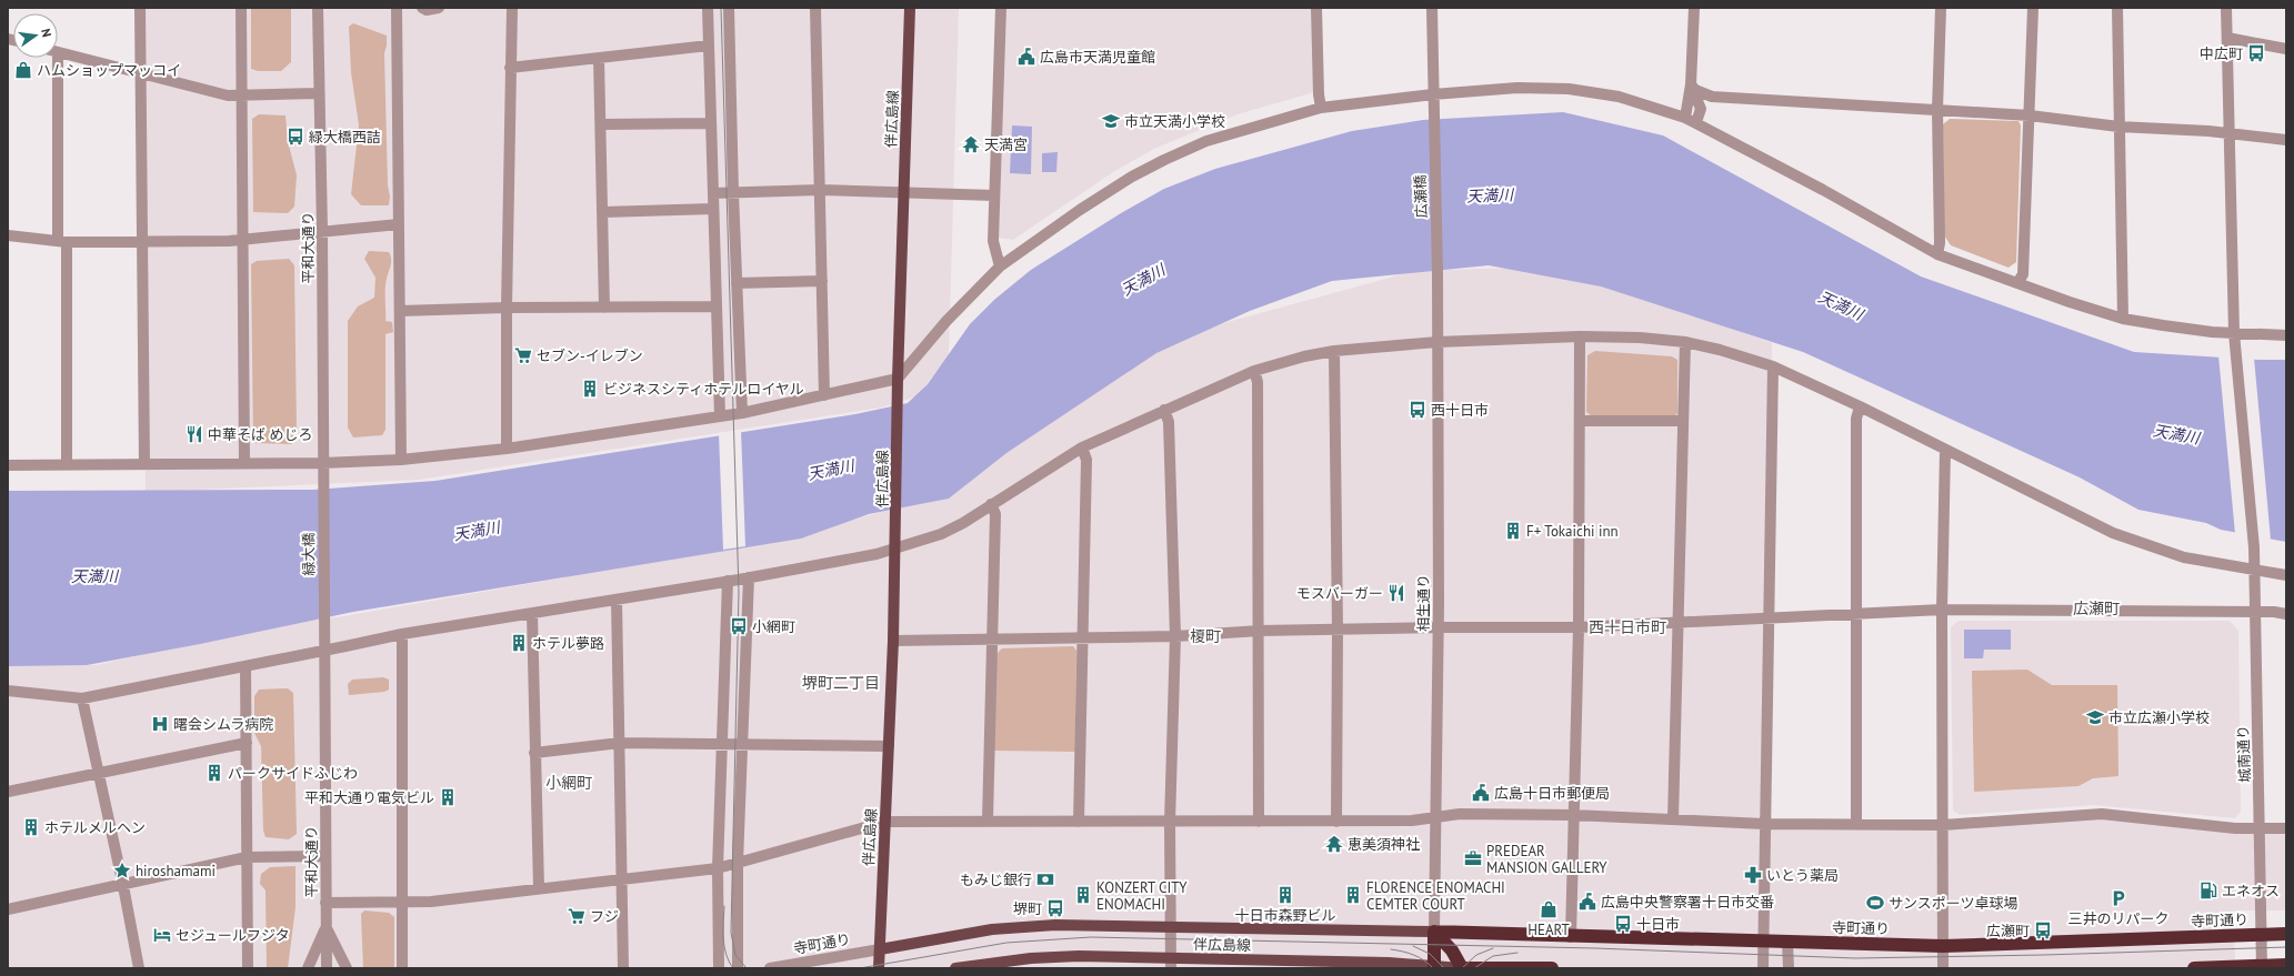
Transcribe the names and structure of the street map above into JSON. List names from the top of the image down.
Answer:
{
  "streets": {
    "highway": ["相生通り", "寺町通り"],
    "main road": ["伴広島線"],
    "street": [
      "広瀬橋",
      "平和大通り",
      "緑大橋",
      "城南通り"
    ]
  },
  "crossings": [
    ["伴広島線", "相生通り"],
    ["伴広島線", "寺町通り"],
    ["広瀬橋", "相生通り"],
    ["平和大通り", "緑大橋"],
    ["相生通り", "寺町通り"],
    ["城南通り", "寺町通り"]
  ],
  "districts": [
    "広瀬町",
    "西十日市町",
    "榎町",
    "堺町二丁目",
    "小網町"
  ],
  "water": ["天満川"],
  "places": {
    "bus stop": [
      "中広町",
      "緑大橋西詰",
      "西十日市",
      "小網町",
      "堺町",
      "十日市",
      "広瀬町"
    ],
    "public building": ["広島市天満児童館", "広島十日市郵便局", "広島中央警察署十日市交番"],
    "shop": ["ハムショップマッコイ", "HEART"],
    "school or university": ["市立天満小学校", "市立広瀬小学校"],
    "temple": ["天満宮", "恵美須神社"],
    "supermarket": ["セブン-イレブン", "フジ"],
    "building": [
      "ビジネスシティホテルロイヤル",
      "F+ Tokaichi inn",
      "ホテル夢路",
      "パークサイドふじわ",
      "平和大通り電気ビル",
      "ホテルメルヘン",
      "KONZERT CITY ENOMACHI",
      "十日市森野ビル",
      "FLORENCE ENOMACHI CEMTER COURT"
    ],
    "restaurant": ["中華そば めじろ", "モスバーガー"],
    "hospital": ["曙会シムラ病院"],
    "office": ["PREDEAR MANSION GALLERY"],
    "place": ["hiroshamami"],
    "pharmacy": ["いとう薬局"],
    "bank": ["もみじ銀行"],
    "fuel station": ["エネオス"],
    "parking": ["三井のリパーク"],
    "sports": ["サンスポーツ卓球場"],
    "hotel": ["セジュールフジタ"]
  },
  "north": "right"
}
